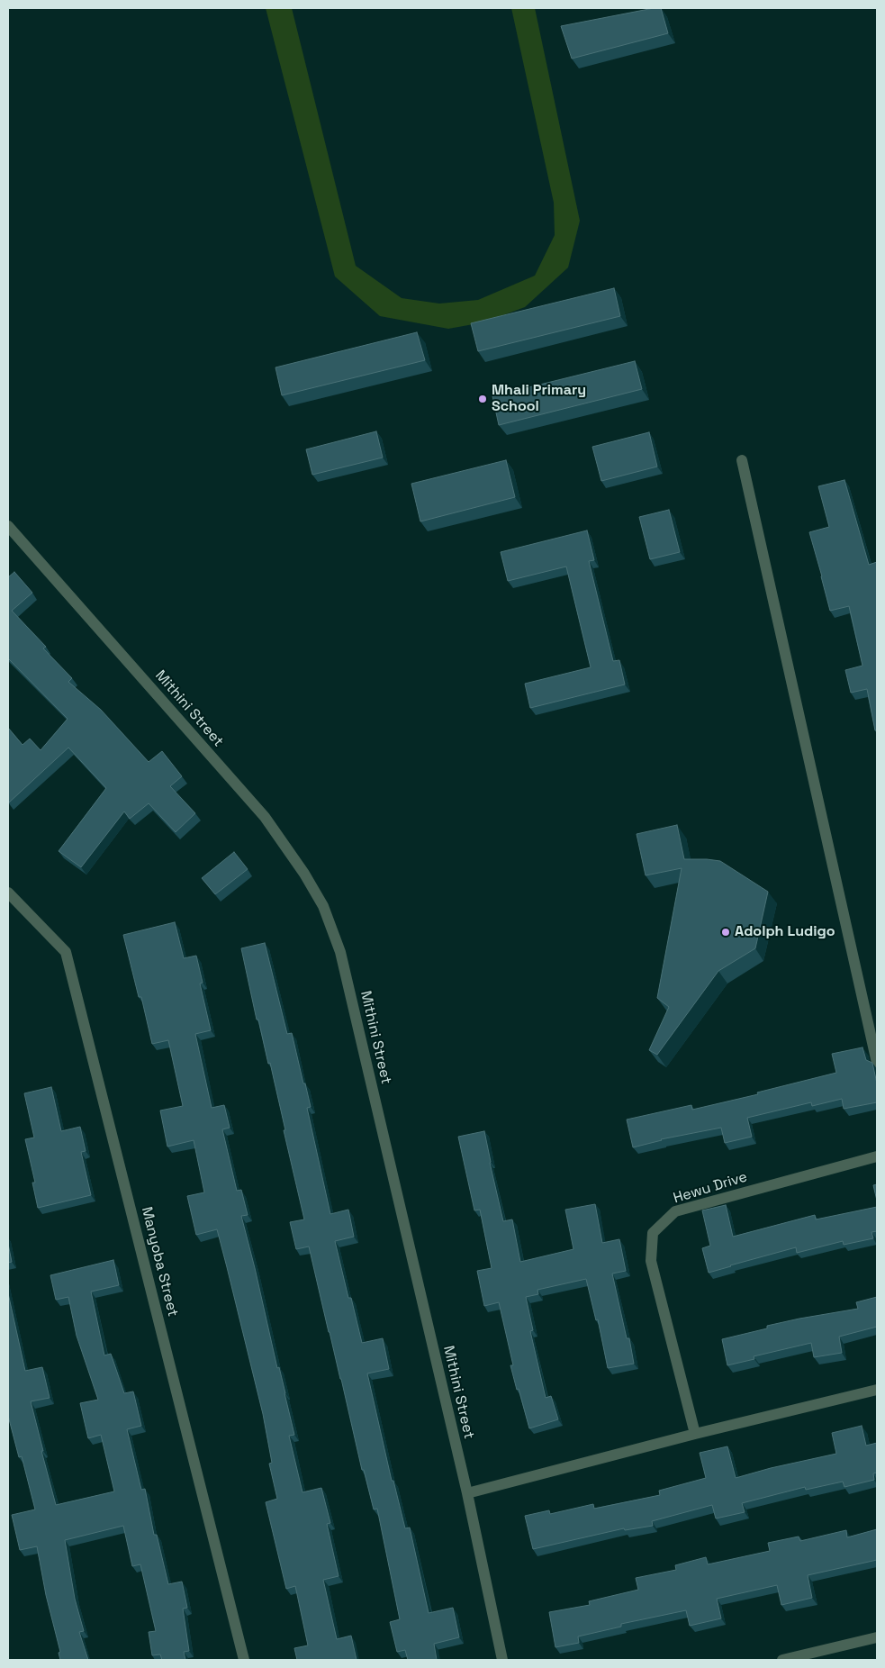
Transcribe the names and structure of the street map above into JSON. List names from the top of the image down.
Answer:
{
  "streets": {
    "street": ["Mithini Street", "Hewu Drive", "Manyoba Street"]
  },
  "places": ["Mhali Primary School", "Adolph Ludigo"]
}
